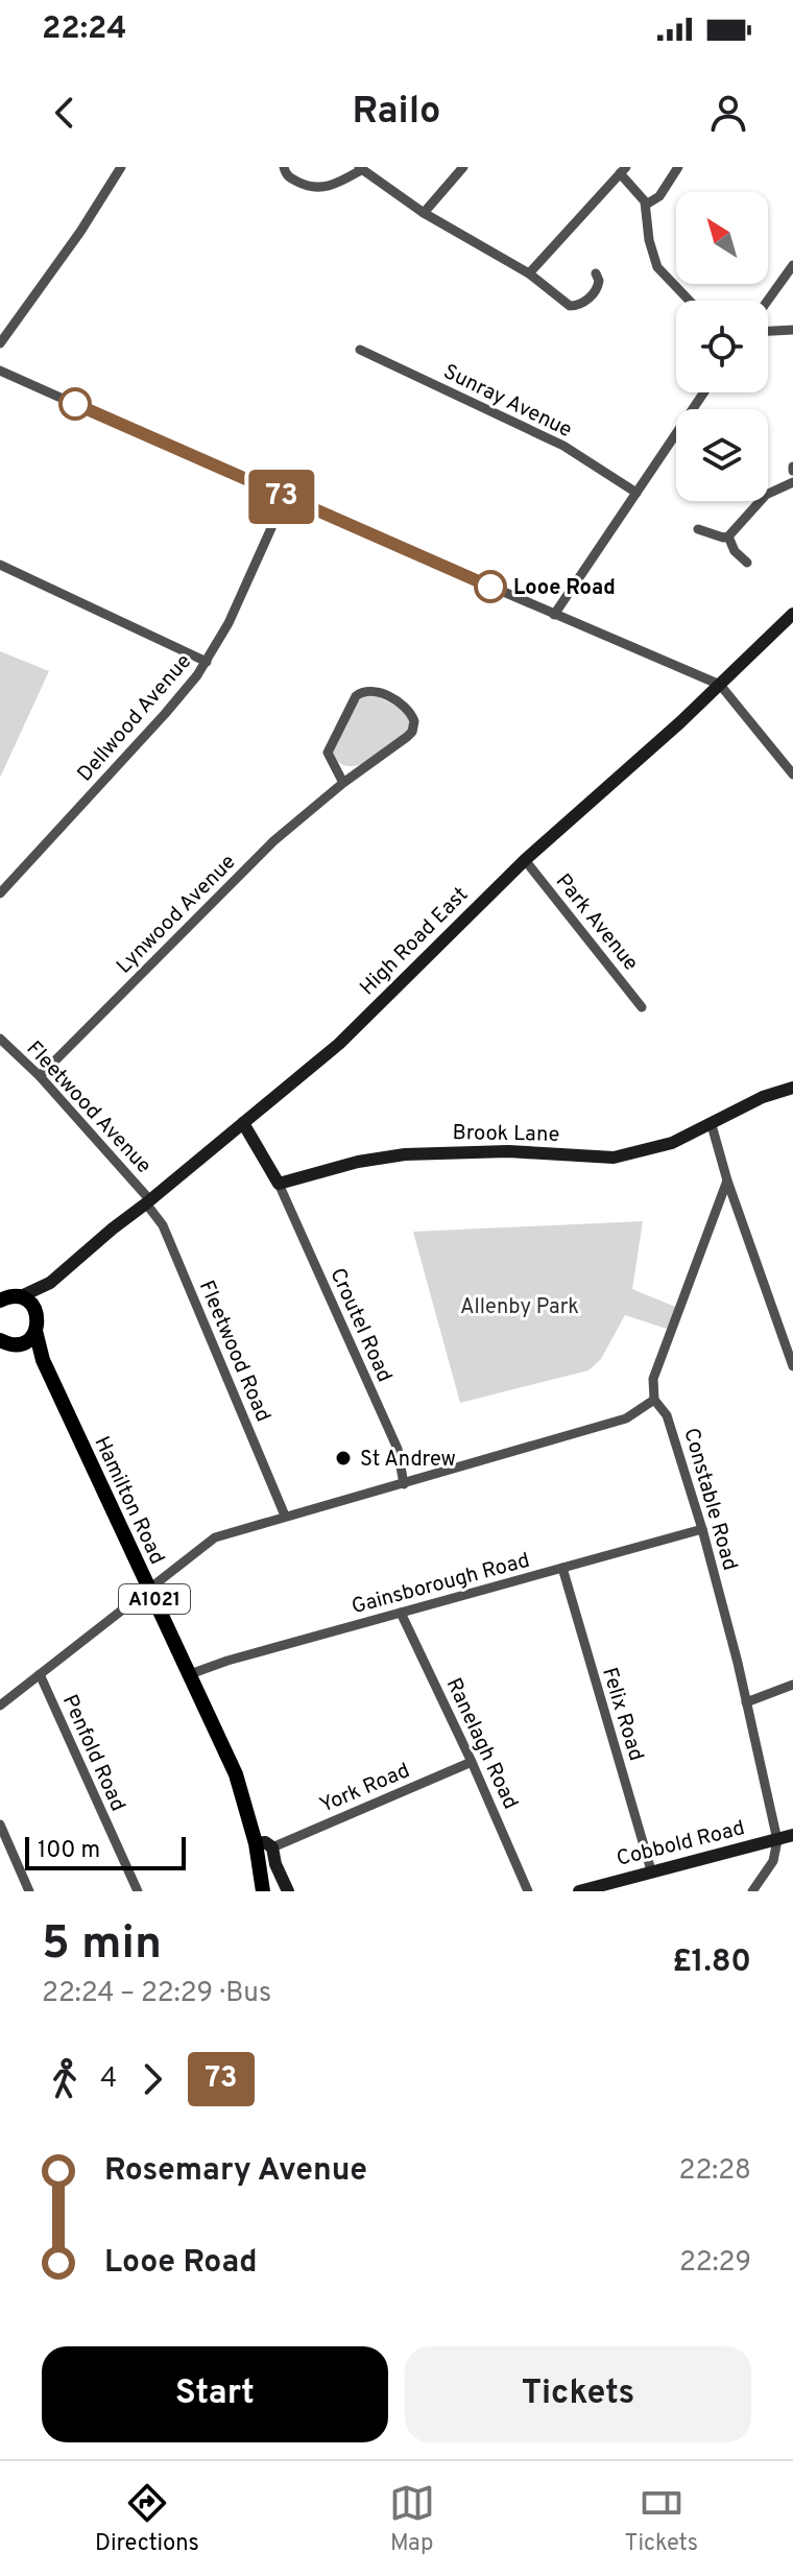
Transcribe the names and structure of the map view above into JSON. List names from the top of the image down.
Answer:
{
  "streets": {
    "main road": ["Hamilton Road", "A1021"],
    "street": [
      "Sunray Avenue",
      "Dellwood Avenue",
      "Lynwood Avenue",
      "Park Avenue",
      "High Road East",
      "Fleetwood Avenue",
      "Brook Lane",
      "Croutel Road",
      "Fleetwood Road",
      "Constable Road",
      "Gainsborough Road",
      "Felix Road",
      "Ranelagh Road",
      "Penfold Road",
      "York Road",
      "Cobbold Road"
    ]
  },
  "crossings": [
    ["Lynwood Avenue", "Fleetwood Avenue"],
    ["Park Avenue", "High Road East"],
    ["High Road East", "Fleetwood Avenue"],
    ["High Road East", "Fleetwood Road"],
    ["High Road East", "Hamilton Road"],
    ["Fleetwood Avenue", "Fleetwood Road"],
    ["Brook Lane", "Croutel Road"],
    ["Constable Road", "Gainsborough Road"],
    ["Constable Road", "Cobbold Road"],
    ["Hamilton Road", "Gainsborough Road"],
    ["Gainsborough Road", "Felix Road"],
    ["Gainsborough Road", "Ranelagh Road"],
    ["Felix Road", "Cobbold Road"],
    ["Ranelagh Road", "York Road"]
  ],
  "parks": ["Allenby Park"],
  "places": ["Looe Road", "St Andrew"],
  "lines": ["bus line 73"],
  "scale_bar": "100 m",
  "north": "top left",
  "page": {
    "status": "22:24",
    "header": "Railo",
    "on_map": "73",
    "scale": "100 m",
    "heading": ["5 min", "22:24 – 22:29 · Bus", "£1.80"],
    "legs": ["4", "73"],
    "list": [
      {
        "name": "Rosemary Avenue",
        "value": "22:28"
      },
      {
        "name": "Looe Road",
        "value": "22:29"
      }
    ],
    "buttons": ["Start", "Tickets"],
    "tabs": ["Directions", "Map", "Tickets"]
  }
}
